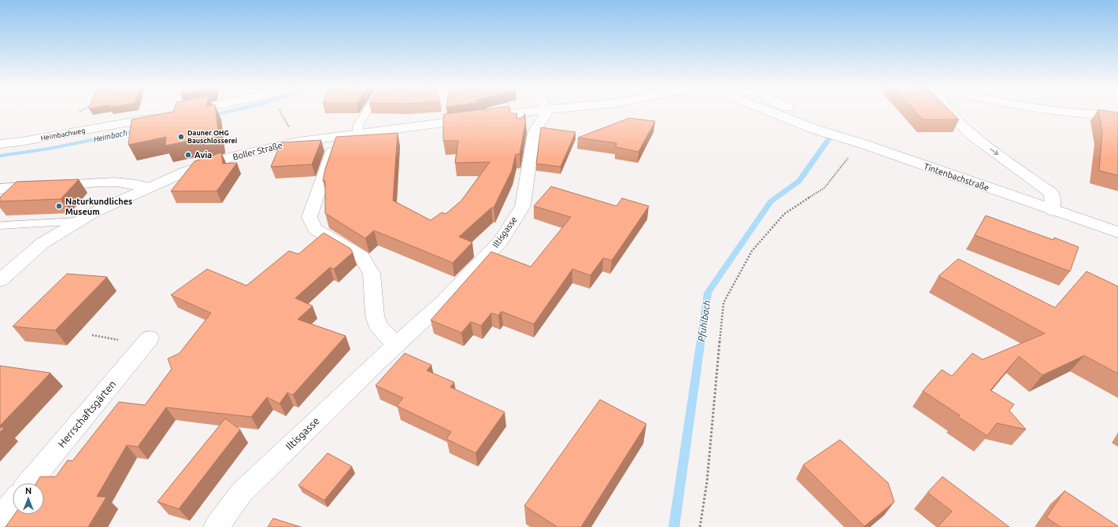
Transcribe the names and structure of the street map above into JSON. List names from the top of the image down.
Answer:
{
  "streets": {
    "street": [
      "Heimbachweg",
      "Boller Straße",
      "Tintenbachstraße",
      "Iltisgasse",
      "Herrschaftsgärten"
    ]
  },
  "water": ["Heimbach", "Pfuhlbach"],
  "places": ["Dauner OHG Bauschlosserei", "Avia", "Naturkundliches Museum"],
  "north": "top"
}
